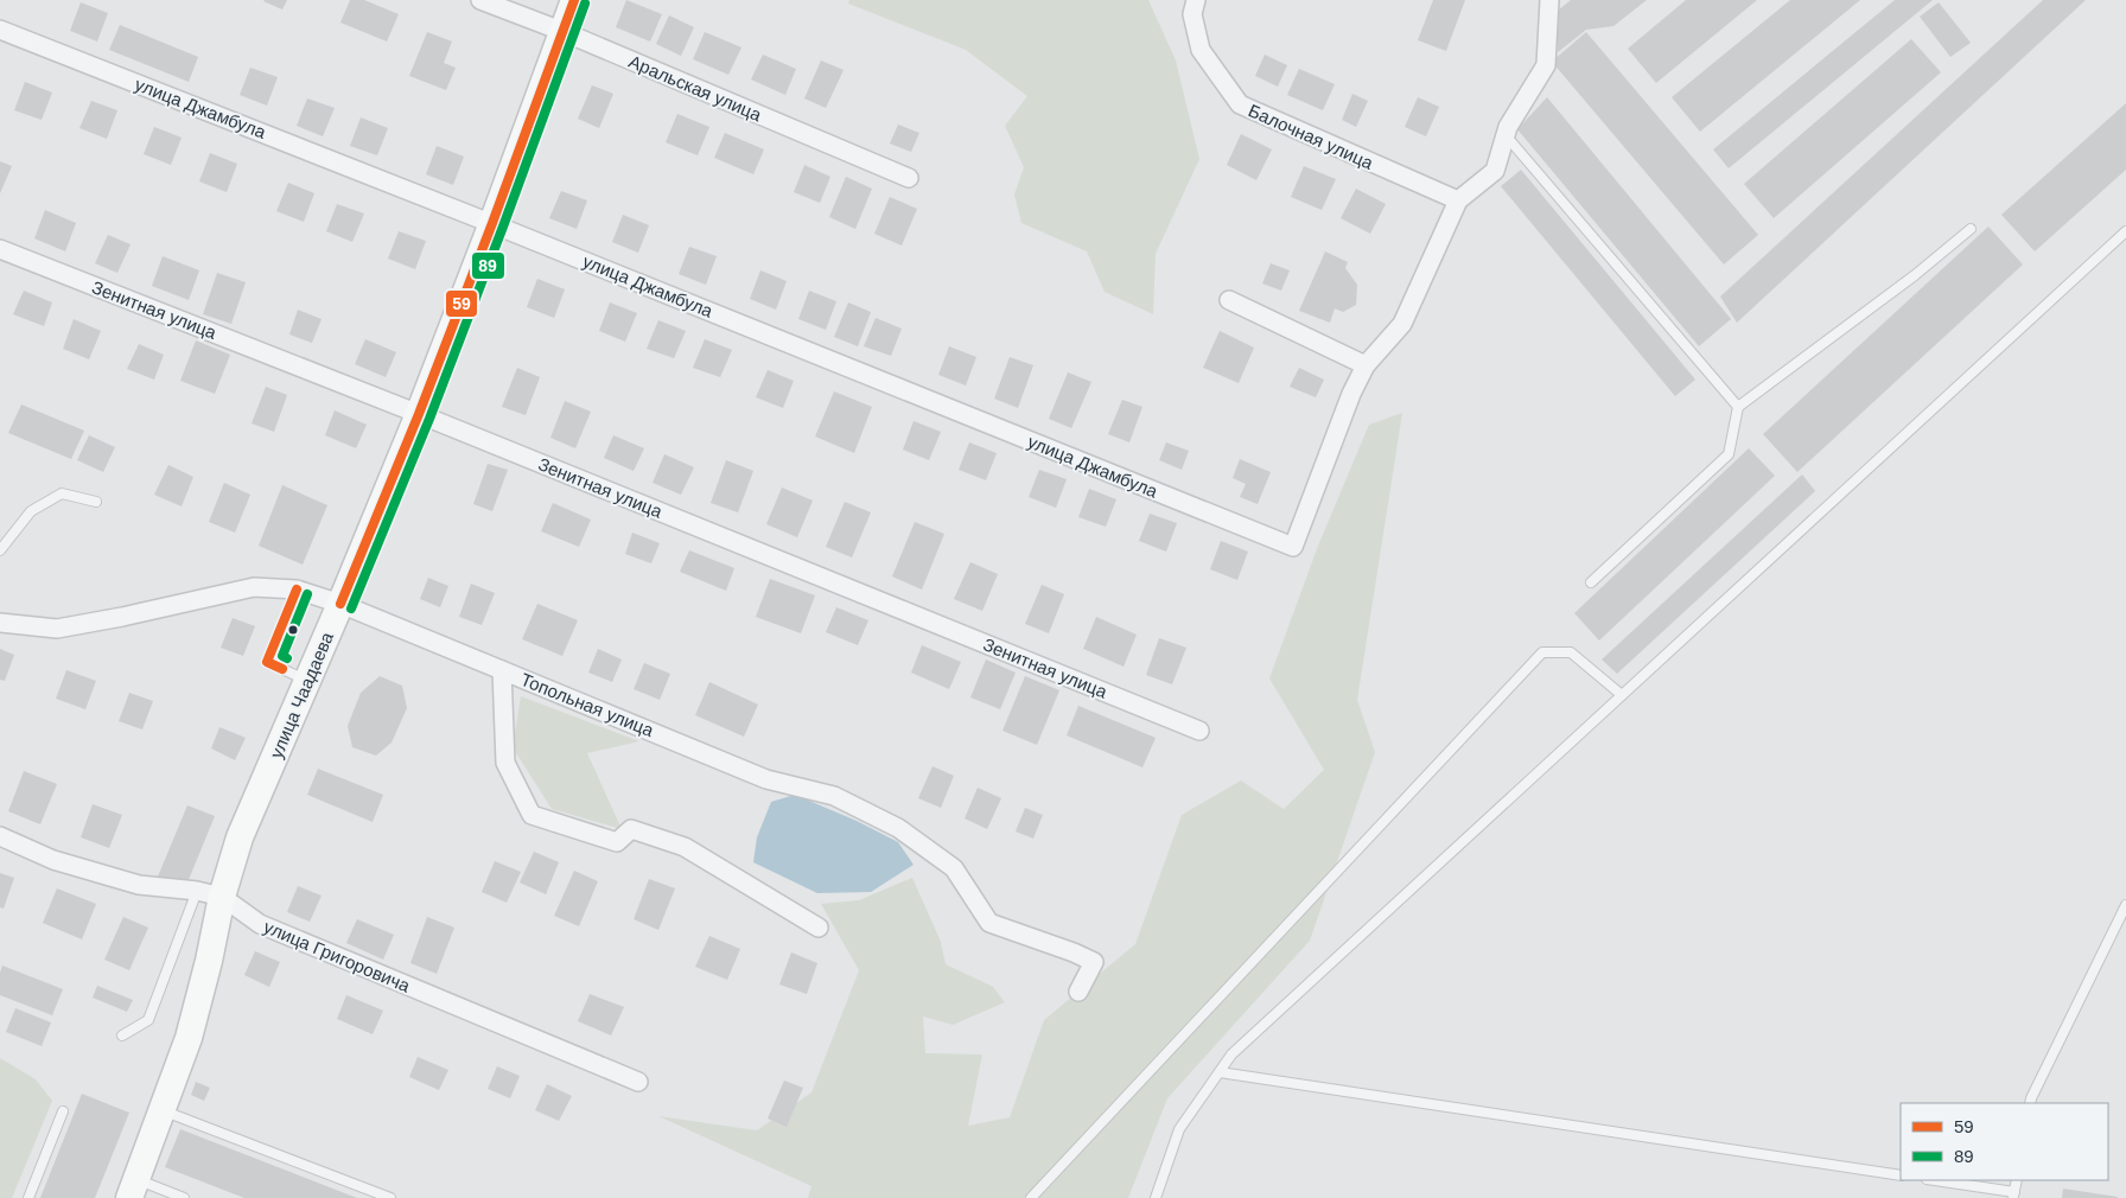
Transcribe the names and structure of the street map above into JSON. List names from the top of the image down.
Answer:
{
  "streets": {
    "street": [
      "Аральская улица",
      "улица Джамбула",
      "Балочная улица",
      "Зенитная улица",
      "улица Чаадаева",
      "Топольная улица",
      "улица Григоровича"
    ]
  },
  "crossings": [
    ["Аральская улица", "улица Чаадаева"],
    ["улица Джамбула", "улица Чаадаева"],
    ["Зенитная улица", "улица Чаадаева"],
    ["улица Чаадаева", "Топольная улица"],
    ["улица Чаадаева", "улица Григоровича"]
  ],
  "lines": ["transit line 59", "transit line 89"],
  "legend": ["59", "89"]
}
